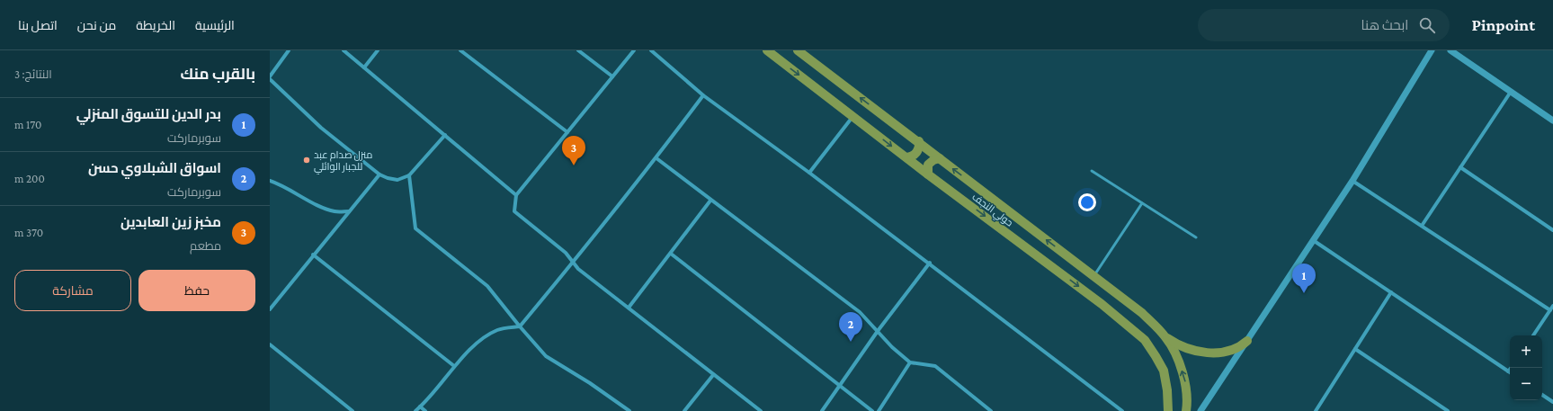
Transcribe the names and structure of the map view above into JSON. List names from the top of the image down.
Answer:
{
  "streets": {
    "main road": ["حولي النجف"]
  },
  "places": ["منزل صدام عبد للجبار الوائلي"],
  "page": {
    "header": "Pinpoint",
    "search": "ابحث هنا",
    "nav": [
      "الرئيسية",
      "الخريطة",
      "من نحن",
      "اتصل بنا"
    ],
    "heading": ["بالقرب منك", "النتائج: 3"],
    "list": [
      {
        "mark": "1",
        "name": "بدر الدين للتسوق المنزلي",
        "note": "سوبرماركت",
        "value": "170 m"
      },
      {
        "mark": "2",
        "name": "اسواق الشبلاوي حسن",
        "note": "سوبرماركت",
        "value": "200 m"
      },
      {
        "mark": "3",
        "name": "مخبز زين العابدين",
        "note": "مطعم",
        "value": "370 m"
      }
    ],
    "pins": ["3", "1", "2"],
    "buttons": ["حفظ", "مشاركة"],
    "map_buttons": ["+", "−"]
  }
}
